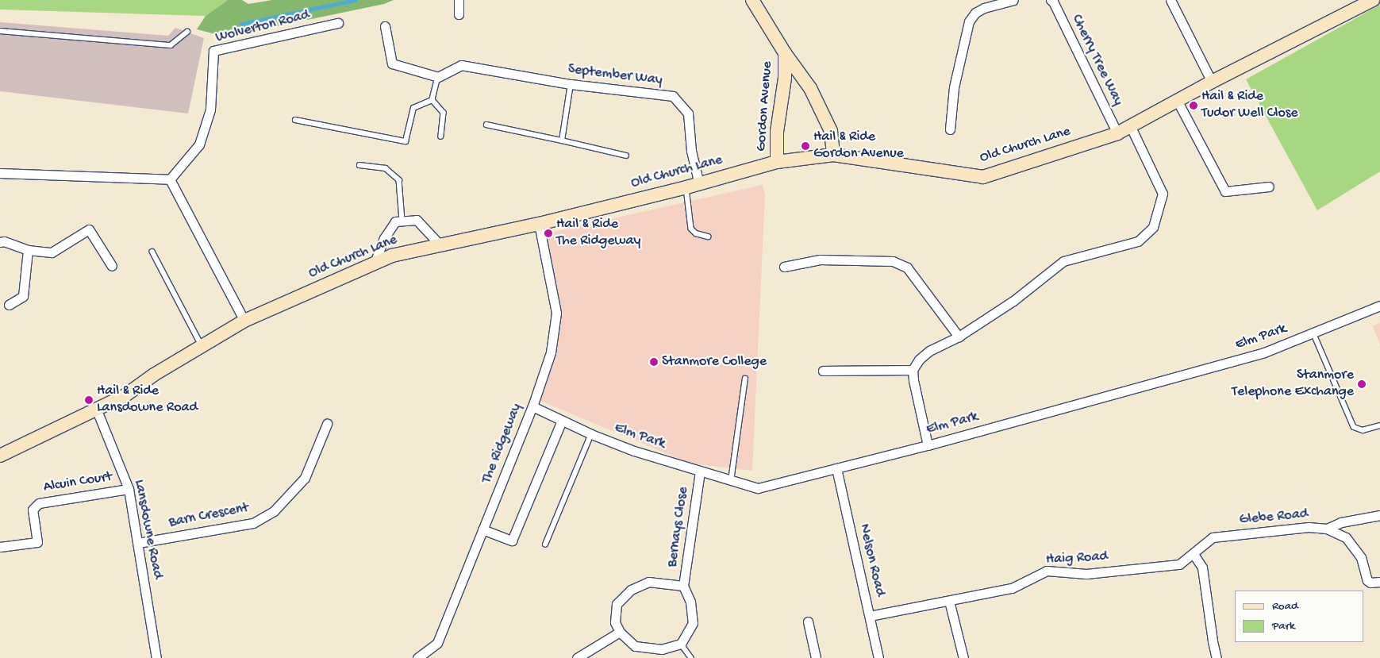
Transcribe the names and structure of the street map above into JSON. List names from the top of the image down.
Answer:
{
  "streets": {
    "street": [
      "Wolverton Road",
      "Cherry Tree Way",
      "September Way",
      "Gordon Avenue",
      "Old Church Lane",
      "Elm Park",
      "The Ridgeway",
      "Alcuin Court",
      "Barn Crescent",
      "Glebe Road",
      "Bernays Close",
      "Lansdowne Road",
      "Haig Road",
      "Nelson Road"
    ]
  },
  "crossings": [
    ["Cherry Tree Way", "Old Church Lane"],
    ["September Way", "Old Church Lane"],
    ["Gordon Avenue", "Old Church Lane"],
    ["Old Church Lane", "The Ridgeway"],
    ["Old Church Lane", "Lansdowne Road"],
    ["Elm Park", "The Ridgeway"],
    ["Elm Park", "Bernays Close"],
    ["Elm Park", "Nelson Road"],
    ["Alcuin Court", "Lansdowne Road"],
    ["Barn Crescent", "Lansdowne Road"],
    ["Glebe Road", "Haig Road"],
    ["Haig Road", "Nelson Road"]
  ],
  "places": [
    "Hail & Ride Tudor Well Close",
    "Hail & Ride Gordon Avenue",
    "Hail & Ride The Ridgeway",
    "Stanmore College",
    "Stanmore Telephone Exchange",
    "Hail & Ride Lansdowne Road"
  ],
  "legend": ["Road", "Park"]
}
